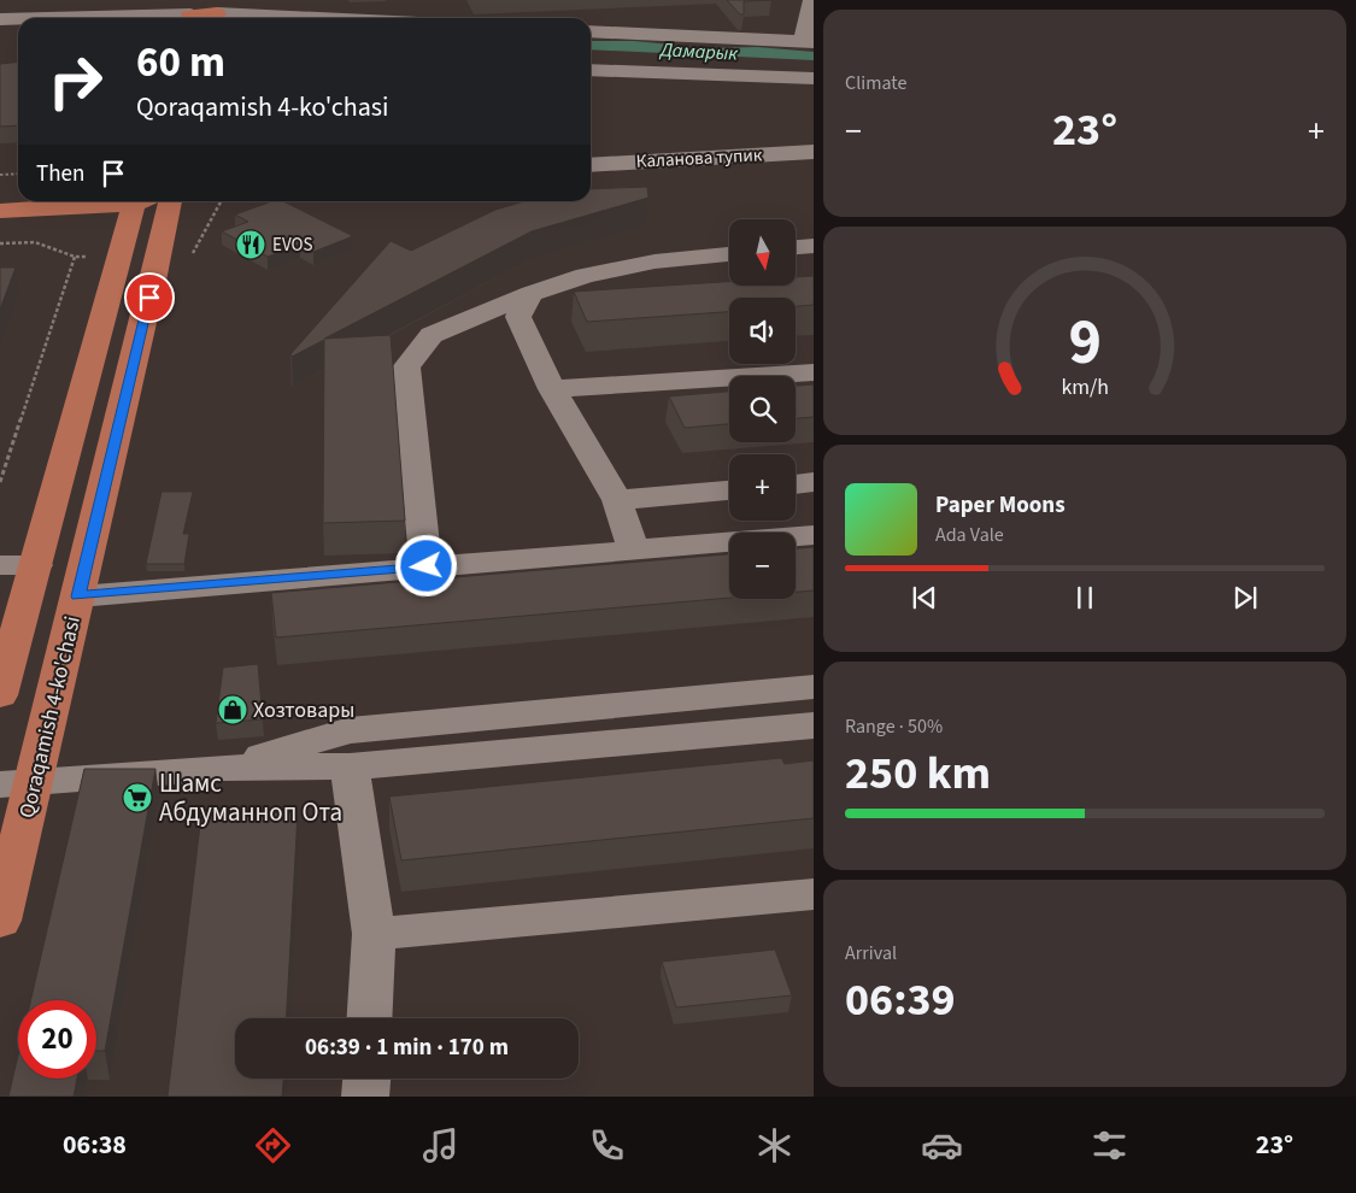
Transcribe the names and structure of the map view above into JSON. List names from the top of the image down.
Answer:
{
  "streets": {
    "main road": ["Qoraqamish 4-ko'chasi"],
    "street": ["Каланова тупик"]
  },
  "water": ["Дамарык"],
  "places": {
    "restaurant": ["EVOS"],
    "shop": ["Хозтовары"],
    "supermarket": ["Шамс Абдуманноп Ота"]
  },
  "north": "bottom",
  "page": {
    "tile": [
      "Climate",
      ["Range · 50%", "250 km"],
      ["Arrival", "06:39"]
    ],
    "turn": ["60 m", "Qoraqamish 4-ko'chasi"],
    "heat": ["−", "23°", "+"],
    "then": "Then",
    "map_buttons": ["+", "−"],
    "song": ["Paper Moons", "Ada Vale"],
    "limit": "20",
    "trip": "06:39 · 1 min · 170 m",
    "tabs": ["06:38", "23°"],
    "gauge": ["9", "km/h"]
  }
}
